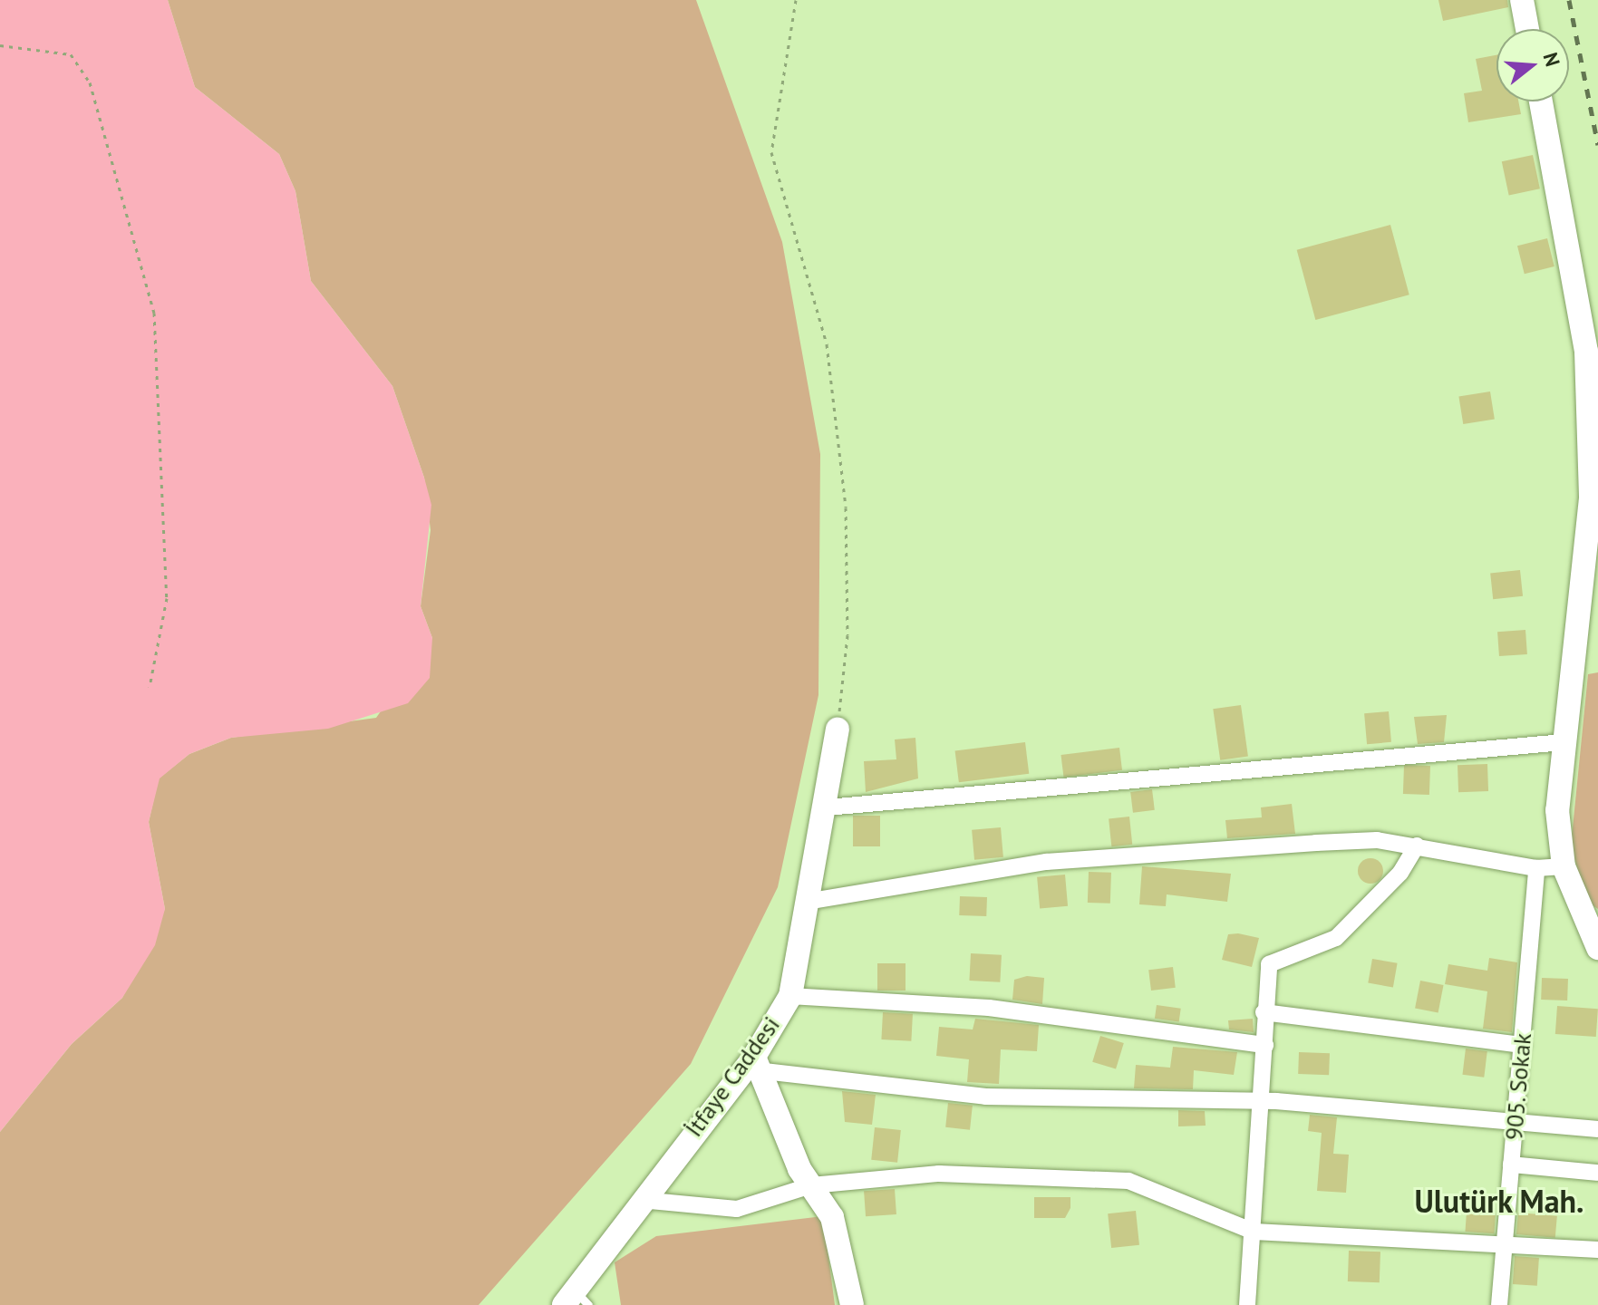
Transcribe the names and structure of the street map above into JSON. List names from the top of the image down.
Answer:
{
  "streets": {
    "street": ["İtfaye Caddesi", "905. Sokak"]
  },
  "districts": ["Ulutürk Mah."],
  "north": "right"
}
